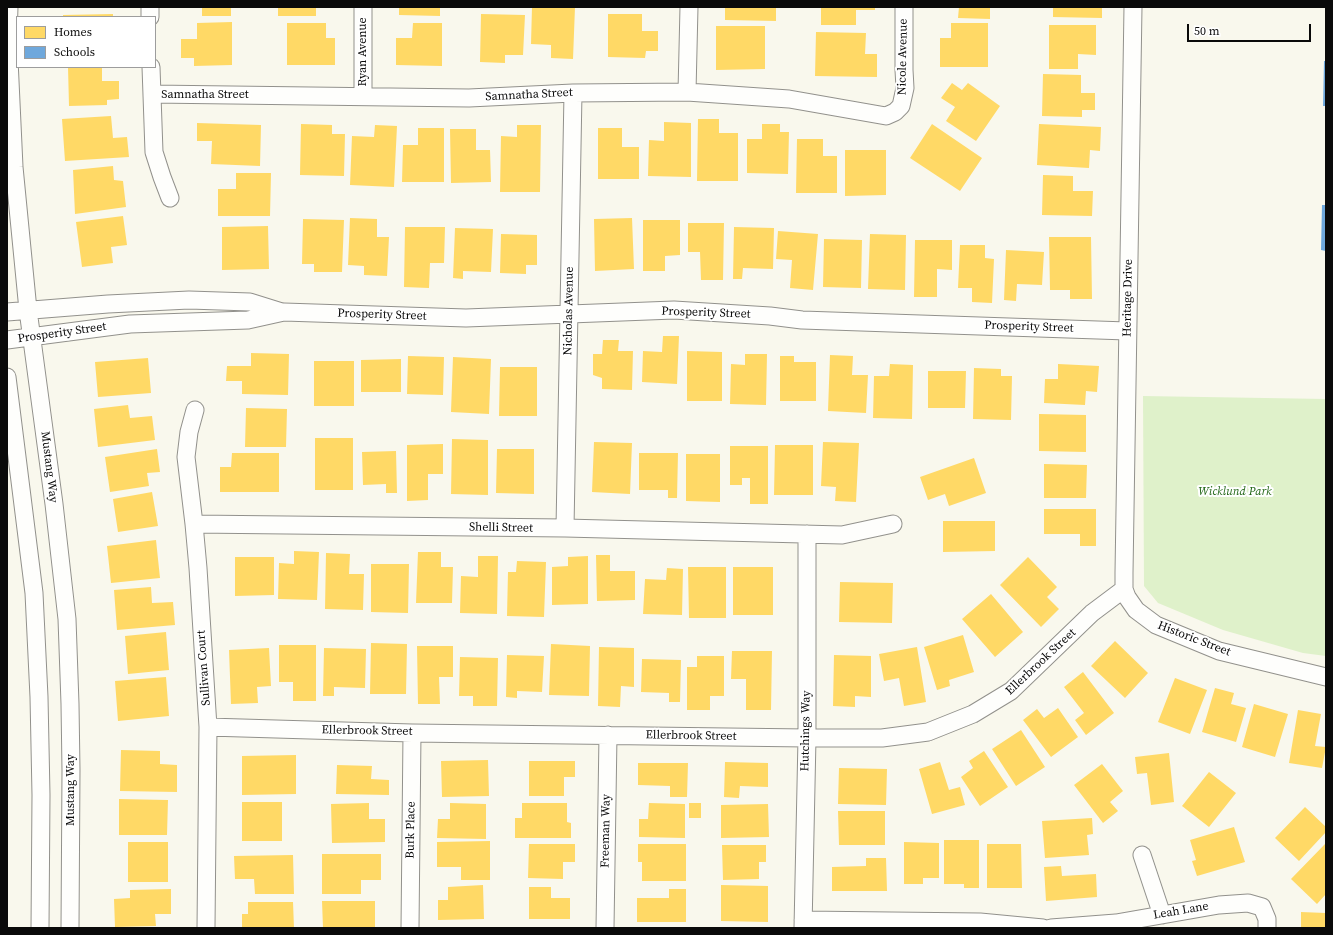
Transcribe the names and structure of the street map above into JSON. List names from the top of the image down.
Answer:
{
  "streets": {
    "street": [
      "Ryan Avenue",
      "Nicole Avenue",
      "Samnatha Street",
      "Heritage Drive",
      "Nicholas Avenue",
      "Prosperity Street",
      "Mustang Way",
      "Shelli Street",
      "Historic Street",
      "Ellerbrook Street",
      "Sullivan Court",
      "Hutchings Way",
      "Burk Place",
      "Freeman Way",
      "Leah Lane"
    ]
  },
  "crossings": [
    ["Ryan Avenue", "Samnatha Street"],
    ["Nicole Avenue", "Samnatha Street"],
    ["Samnatha Street", "Nicholas Avenue"],
    ["Heritage Drive", "Prosperity Street"],
    ["Heritage Drive", "Historic Street"],
    ["Heritage Drive", "Ellerbrook Street"],
    ["Nicholas Avenue", "Prosperity Street"],
    ["Nicholas Avenue", "Shelli Street"],
    ["Prosperity Street", "Mustang Way"],
    ["Shelli Street", "Sullivan Court"],
    ["Shelli Street", "Hutchings Way"],
    ["Historic Street", "Ellerbrook Street"],
    ["Ellerbrook Street", "Sullivan Court"],
    ["Ellerbrook Street", "Hutchings Way"],
    ["Ellerbrook Street", "Burk Place"],
    ["Ellerbrook Street", "Freeman Way"]
  ],
  "parks": ["Wicklund Park"],
  "legend": ["Homes", "Schools"],
  "scale_bar": "50 m"
}
